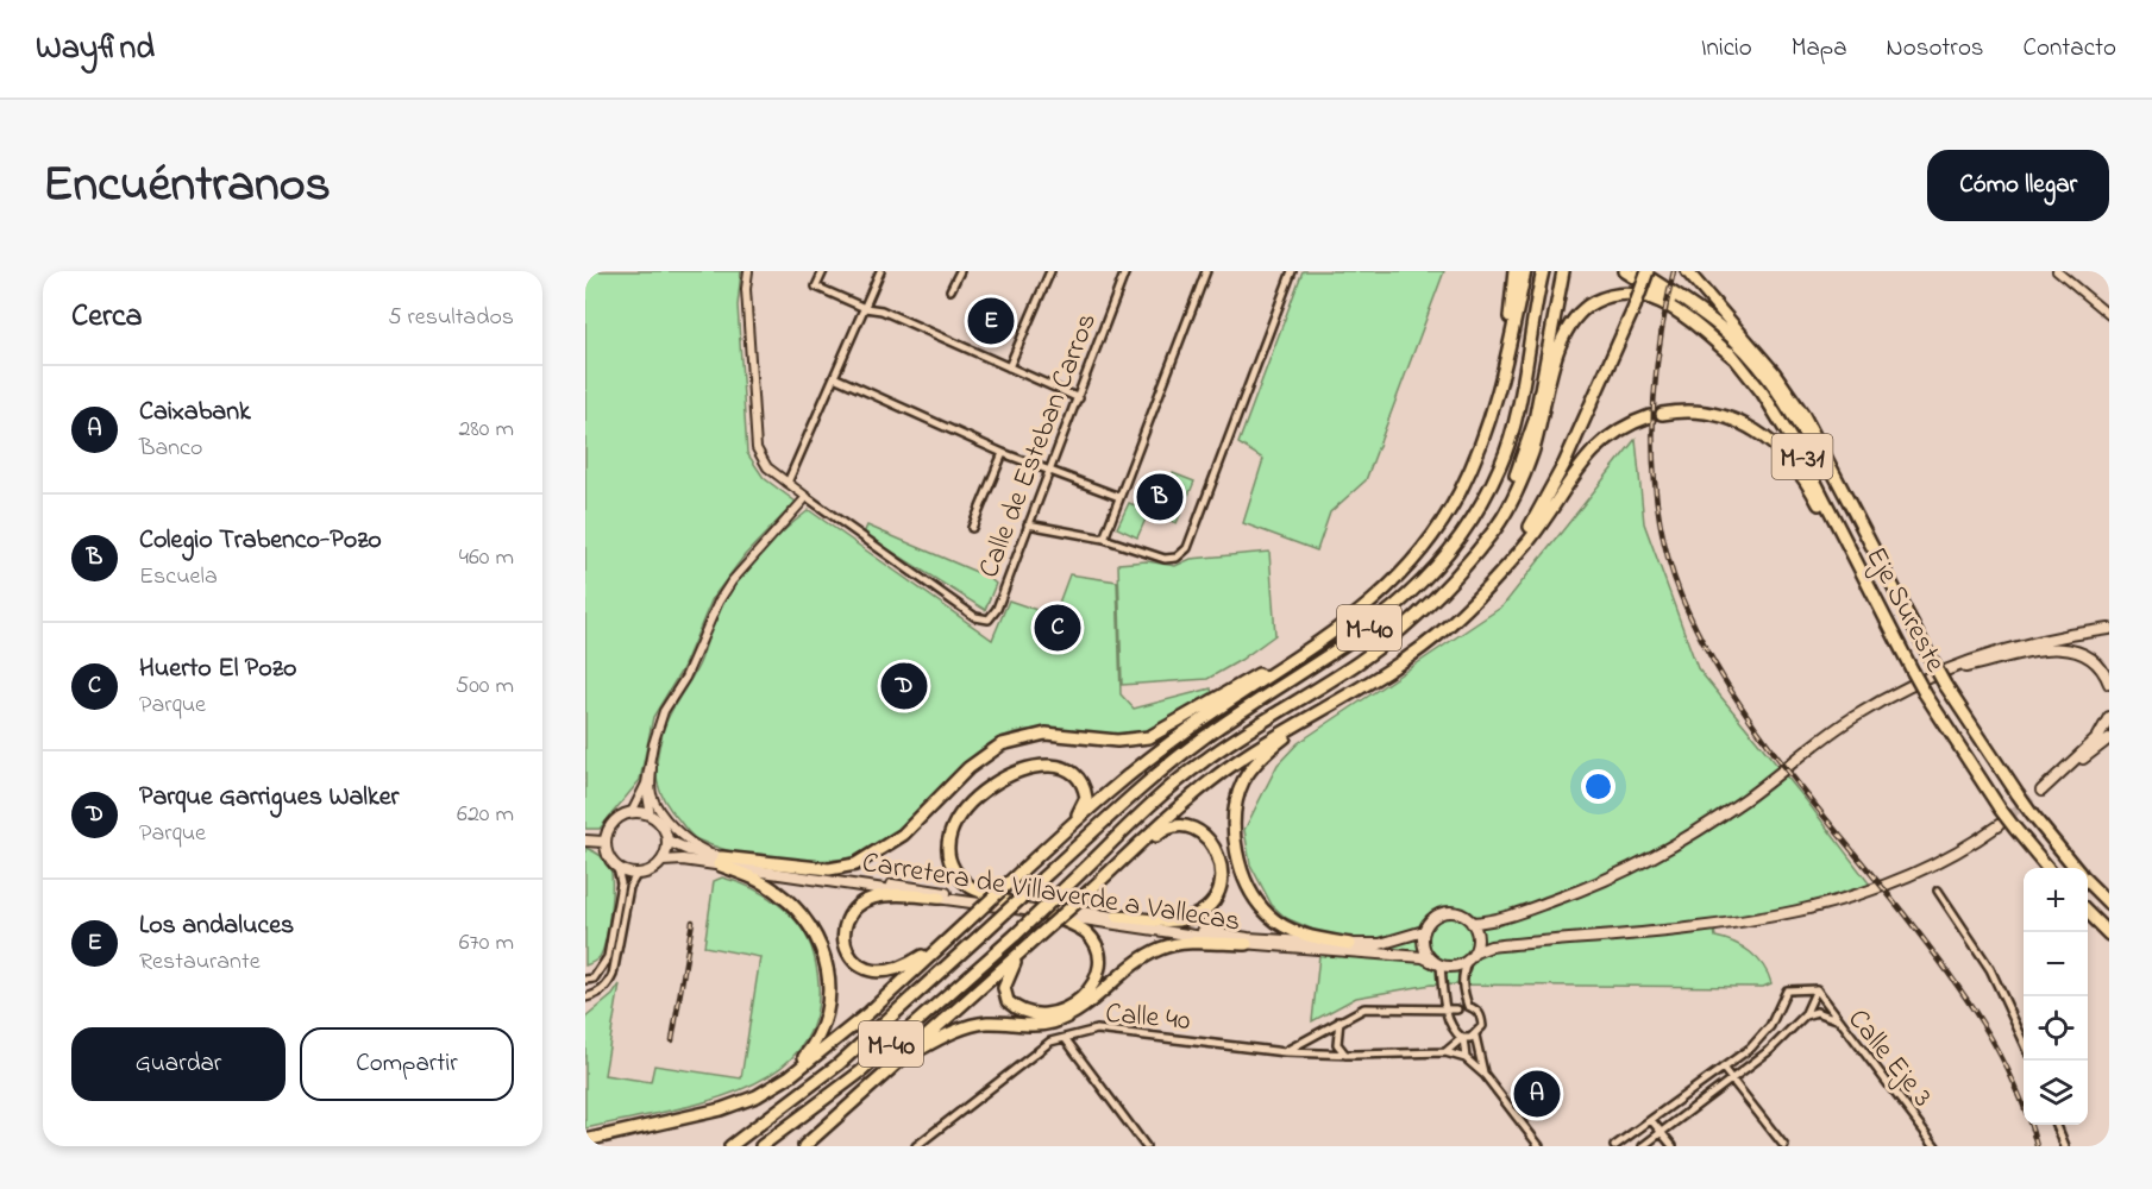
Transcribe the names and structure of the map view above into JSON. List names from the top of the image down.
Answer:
{
  "streets": {
    "highway": ["M-31", "Eje Sureste", "M-40"],
    "main road": ["Carretera de Villaverde a Vallecas"],
    "street": ["Calle de Esteban Carros", "Calle 40", "Calle Eje 3"]
  },
  "crossings": [
    ["M-31", "Eje Sureste"]
  ],
  "page": {
    "header": "Wayfind",
    "nav": [
      "Inicio",
      "Mapa",
      "Nosotros",
      "Contacto"
    ],
    "title": "Encuéntranos",
    "buttons": [
      "Cómo llegar",
      ["Guardar", "Compartir"]
    ],
    "heading": ["Cerca", "5 resultados"],
    "pins": [
      "E",
      "B",
      "C",
      "D",
      "A"
    ],
    "list": [
      {
        "mark": "A",
        "name": "Caixabank",
        "note": "Banco",
        "value": "280 m"
      },
      {
        "mark": "B",
        "name": "Colegio Trabenco-Pozo",
        "note": "Escuela",
        "value": "460 m"
      },
      {
        "mark": "C",
        "name": "Huerto El Pozo",
        "note": "Parque",
        "value": "500 m"
      },
      {
        "mark": "D",
        "name": "Parque Garrigues Walker",
        "note": "Parque",
        "value": "620 m"
      },
      {
        "mark": "E",
        "name": "Los andaluces",
        "note": "Restaurante",
        "value": "670 m"
      }
    ],
    "map_buttons": ["+", "−"]
  }
}
